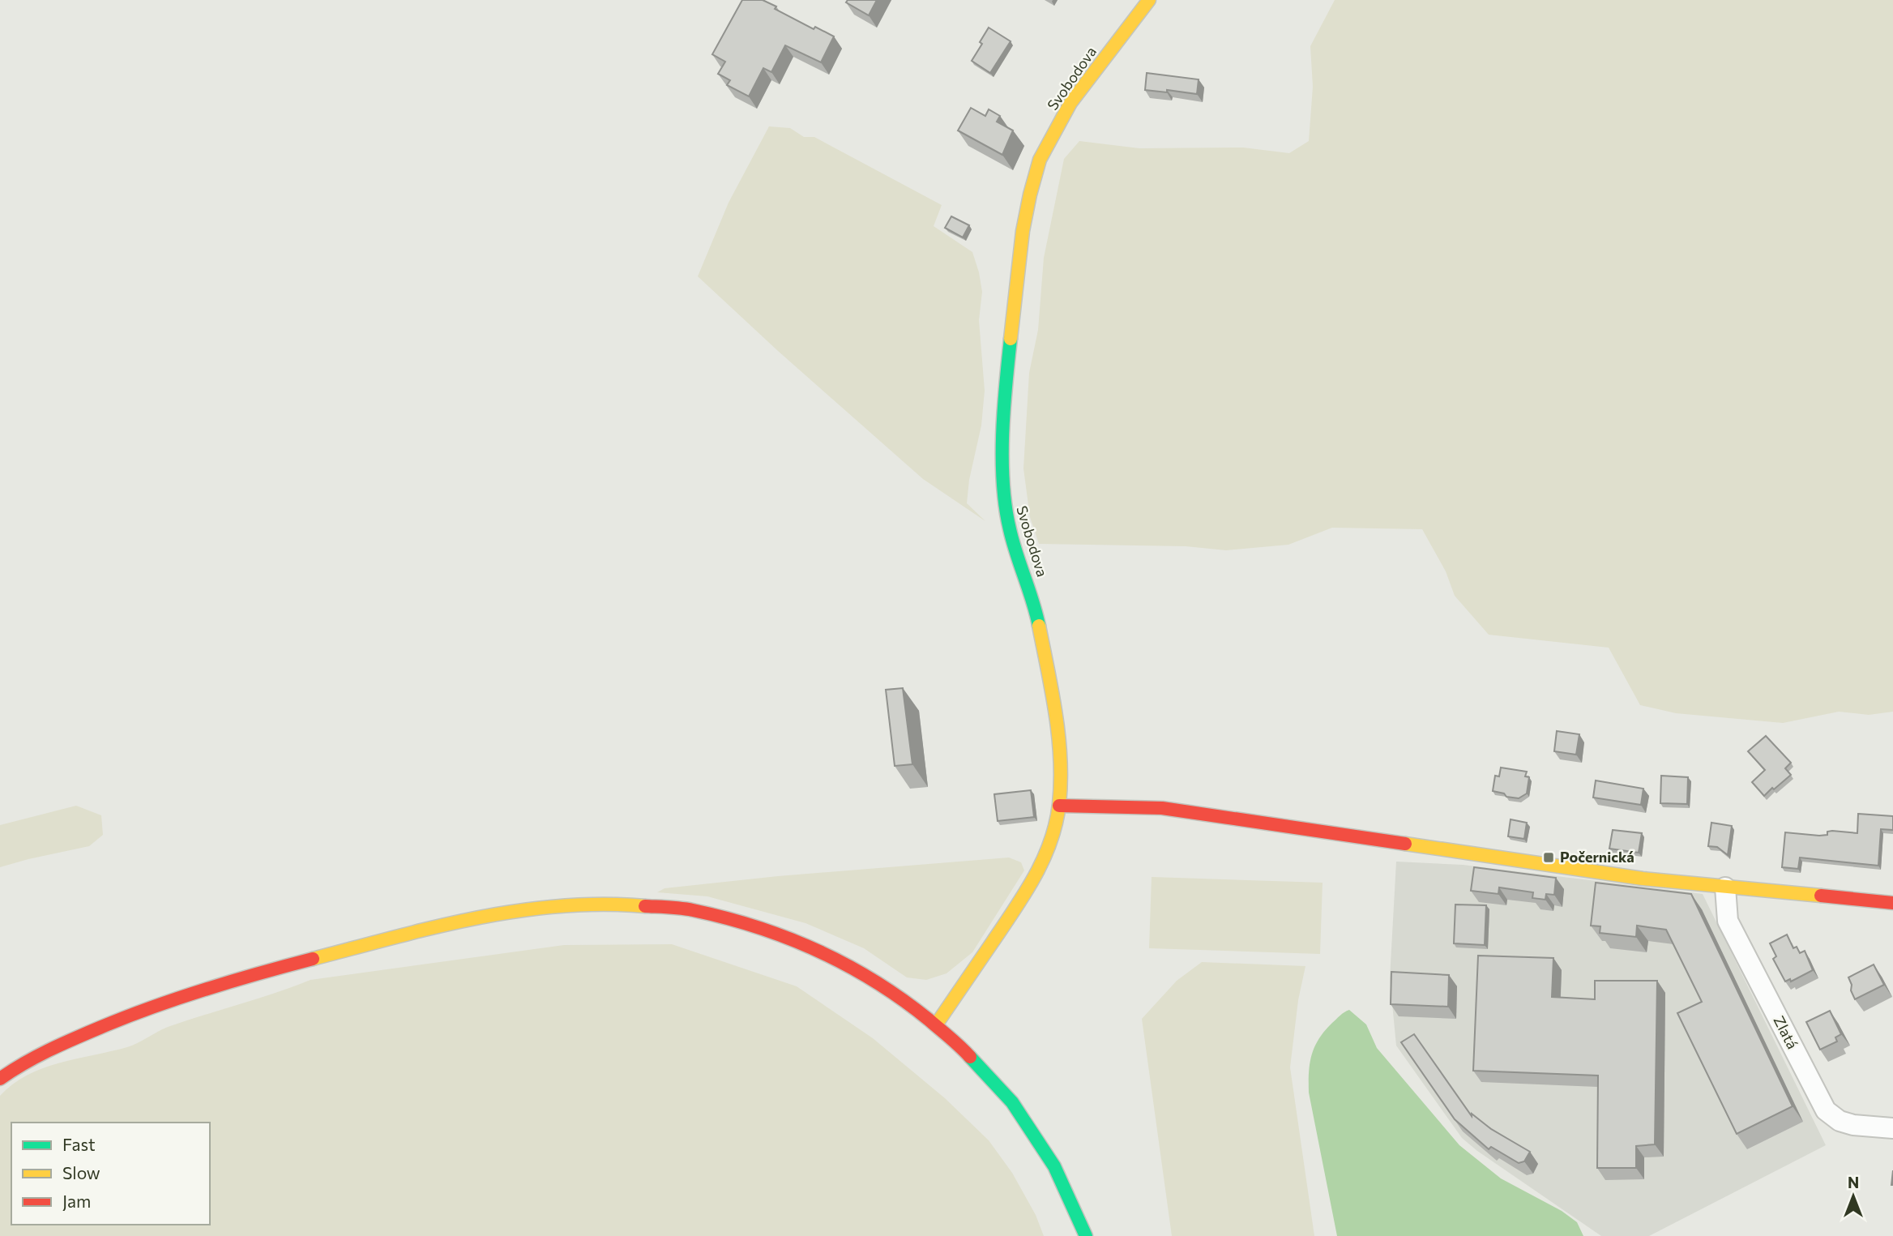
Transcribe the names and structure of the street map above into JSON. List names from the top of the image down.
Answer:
{
  "streets": {
    "street": ["Svobodova", "Zlatá"]
  },
  "places": {
    "transit": ["Počernická"]
  },
  "legend": ["Fast", "Slow", "Jam"],
  "north": "top"
}
